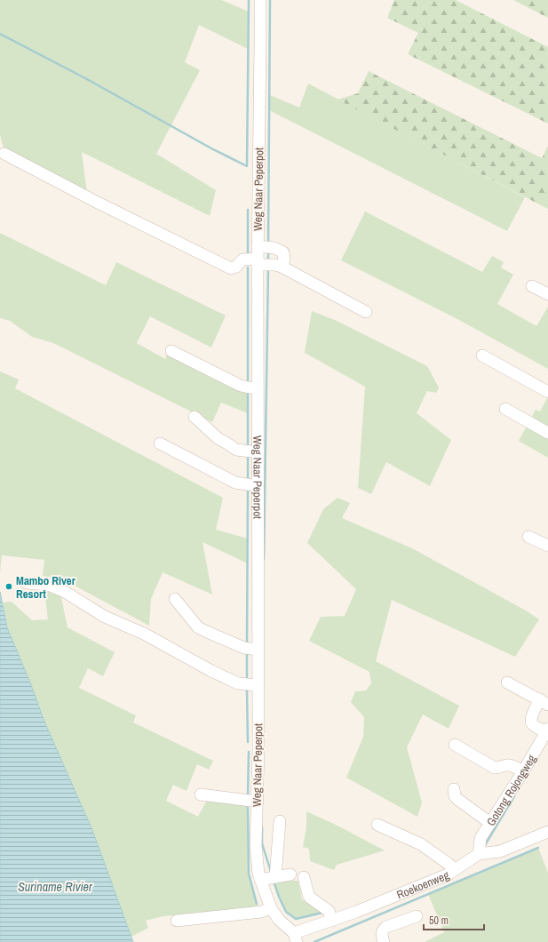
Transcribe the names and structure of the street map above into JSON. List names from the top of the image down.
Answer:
{
  "streets": {
    "street": ["Weg Naar Peperpot", "Gotong Rojongweg", "Roekoenweg"]
  },
  "crossings": [
    ["Weg Naar Peperpot", "Roekoenweg"],
    ["Gotong Rojongweg", "Roekoenweg"]
  ],
  "water": ["Suriname Rivier"],
  "places": ["Mambo River Resort"],
  "scale_bar": "50 m"
}
